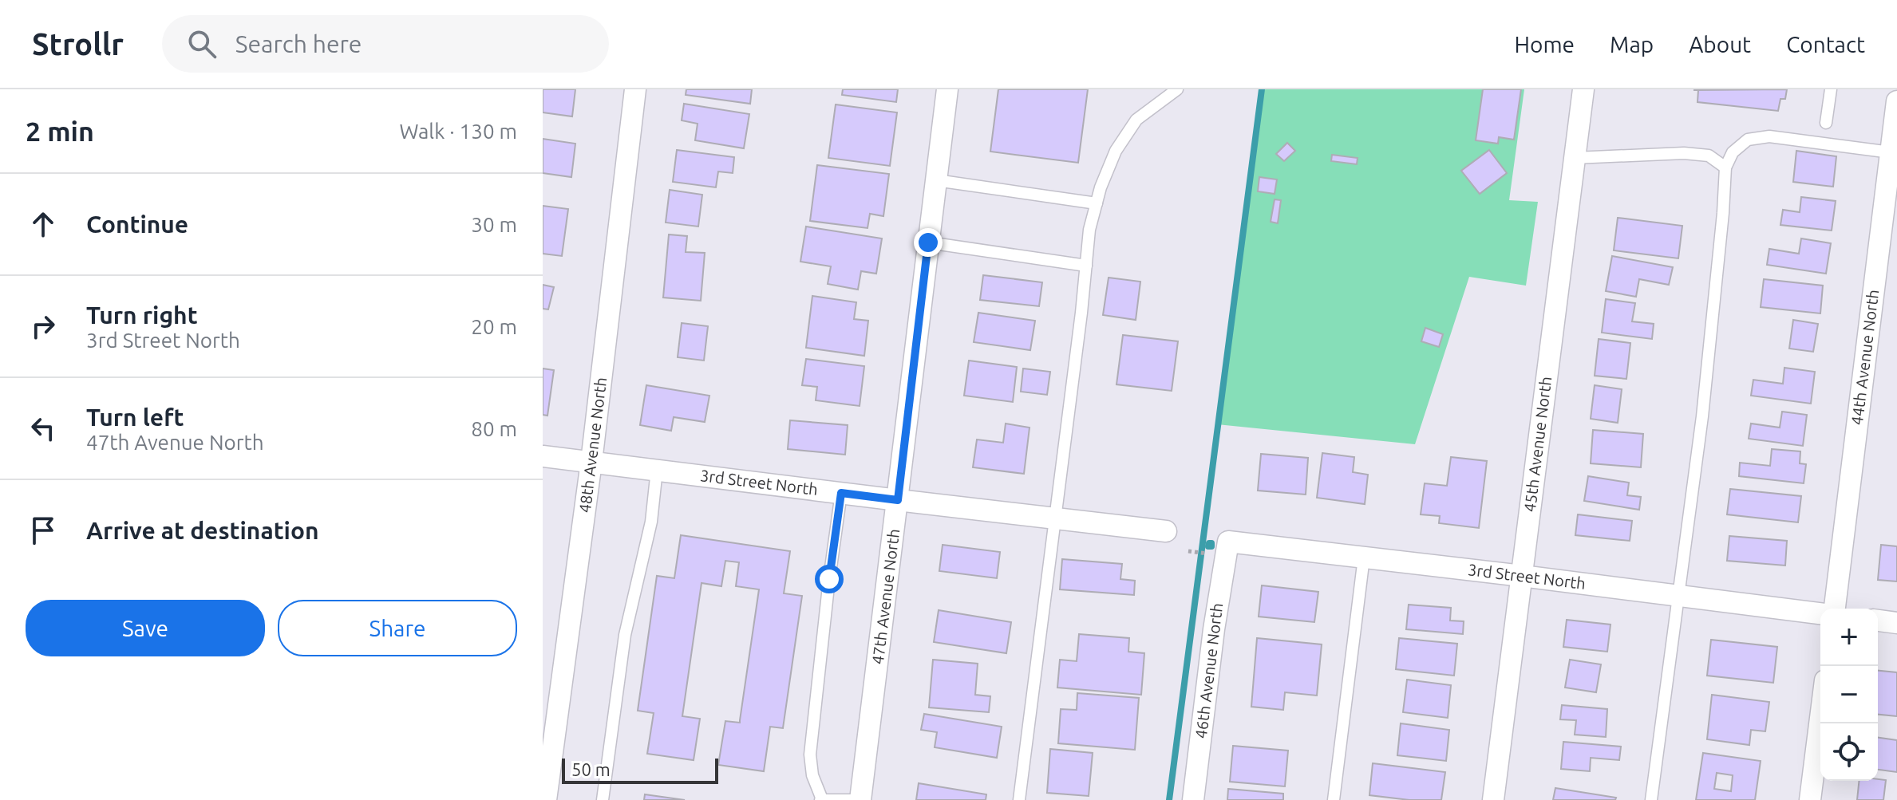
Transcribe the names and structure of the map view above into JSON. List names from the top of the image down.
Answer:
{
  "streets": {
    "street": [
      "44th Avenue North",
      "45th Avenue North",
      "48th Avenue North",
      "3rd Street North",
      "47th Avenue North",
      "46th Avenue North"
    ]
  },
  "crossings": [
    ["45th Avenue North", "3rd Street North"],
    ["48th Avenue North", "3rd Street North"],
    ["3rd Street North", "47th Avenue North"],
    ["3rd Street North", "46th Avenue North"]
  ],
  "scale_bar": "50 m",
  "page": {
    "header": "Strollr",
    "search": "Search here",
    "nav": [
      "Home",
      "Map",
      "About",
      "Contact"
    ],
    "heading": ["2 min", "Walk · 130 m"],
    "list": [
      ["Continue", "30 m"],
      ["Turn right", "3rd Street North", "20 m"],
      ["Turn left", "47th Avenue North", "80 m"],
      "Arrive at destination"
    ],
    "buttons": ["Save", "Share"],
    "map_buttons": ["+", "−"],
    "scale": "50 m"
  }
}
